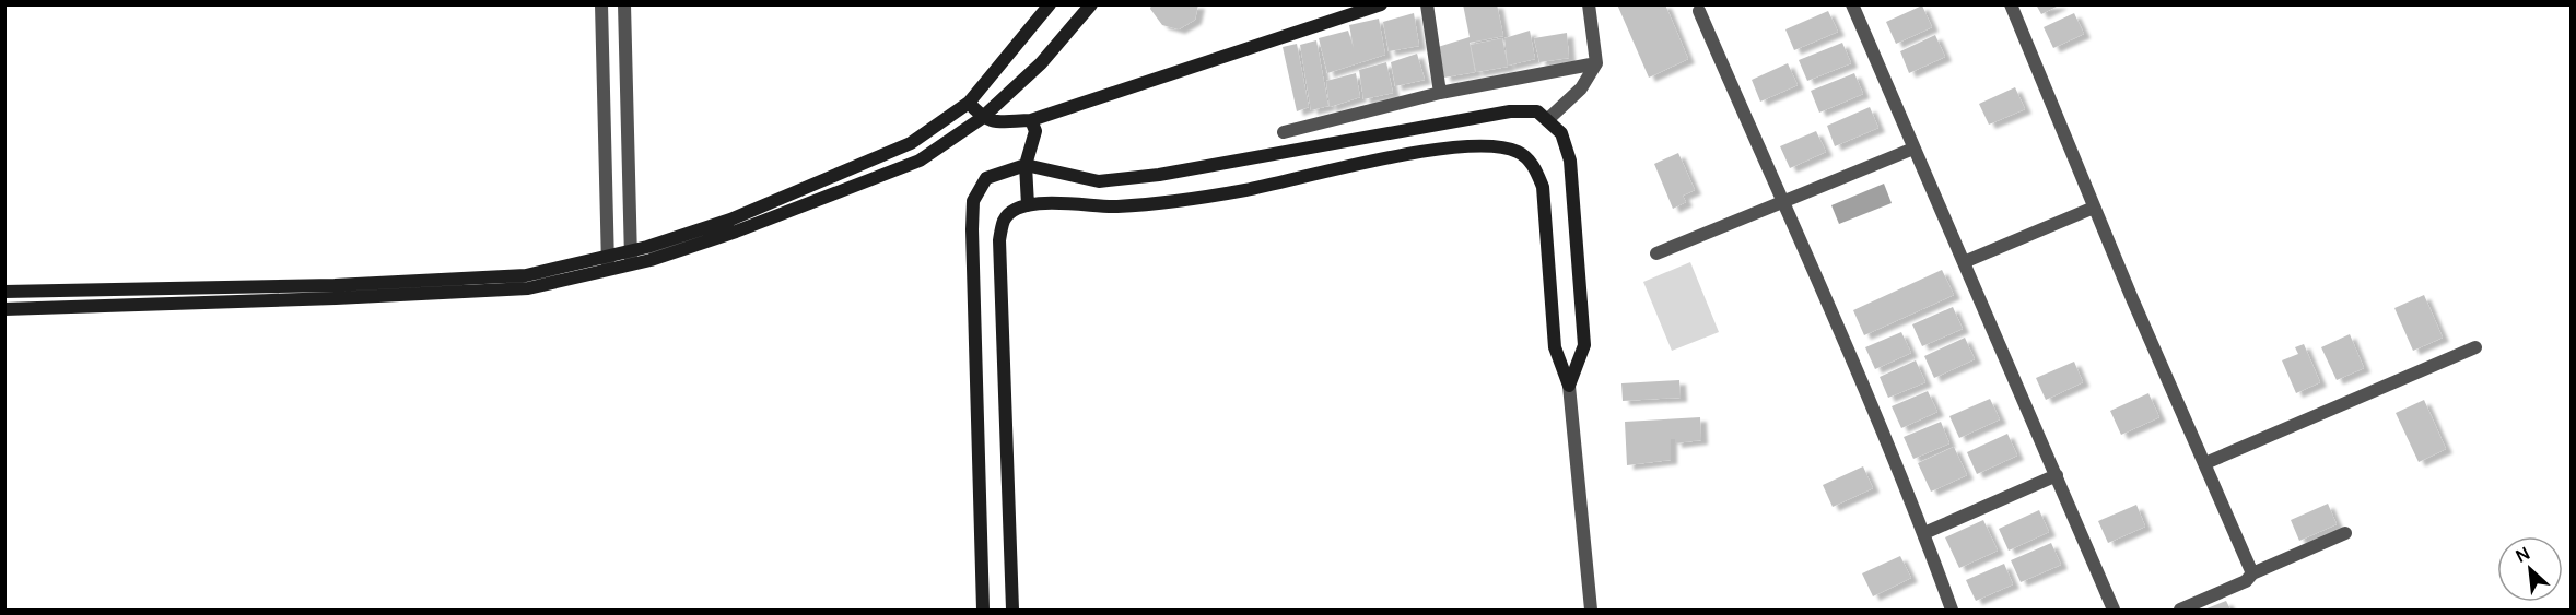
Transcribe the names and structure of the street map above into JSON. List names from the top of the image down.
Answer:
{
  "north": "top left"
}
